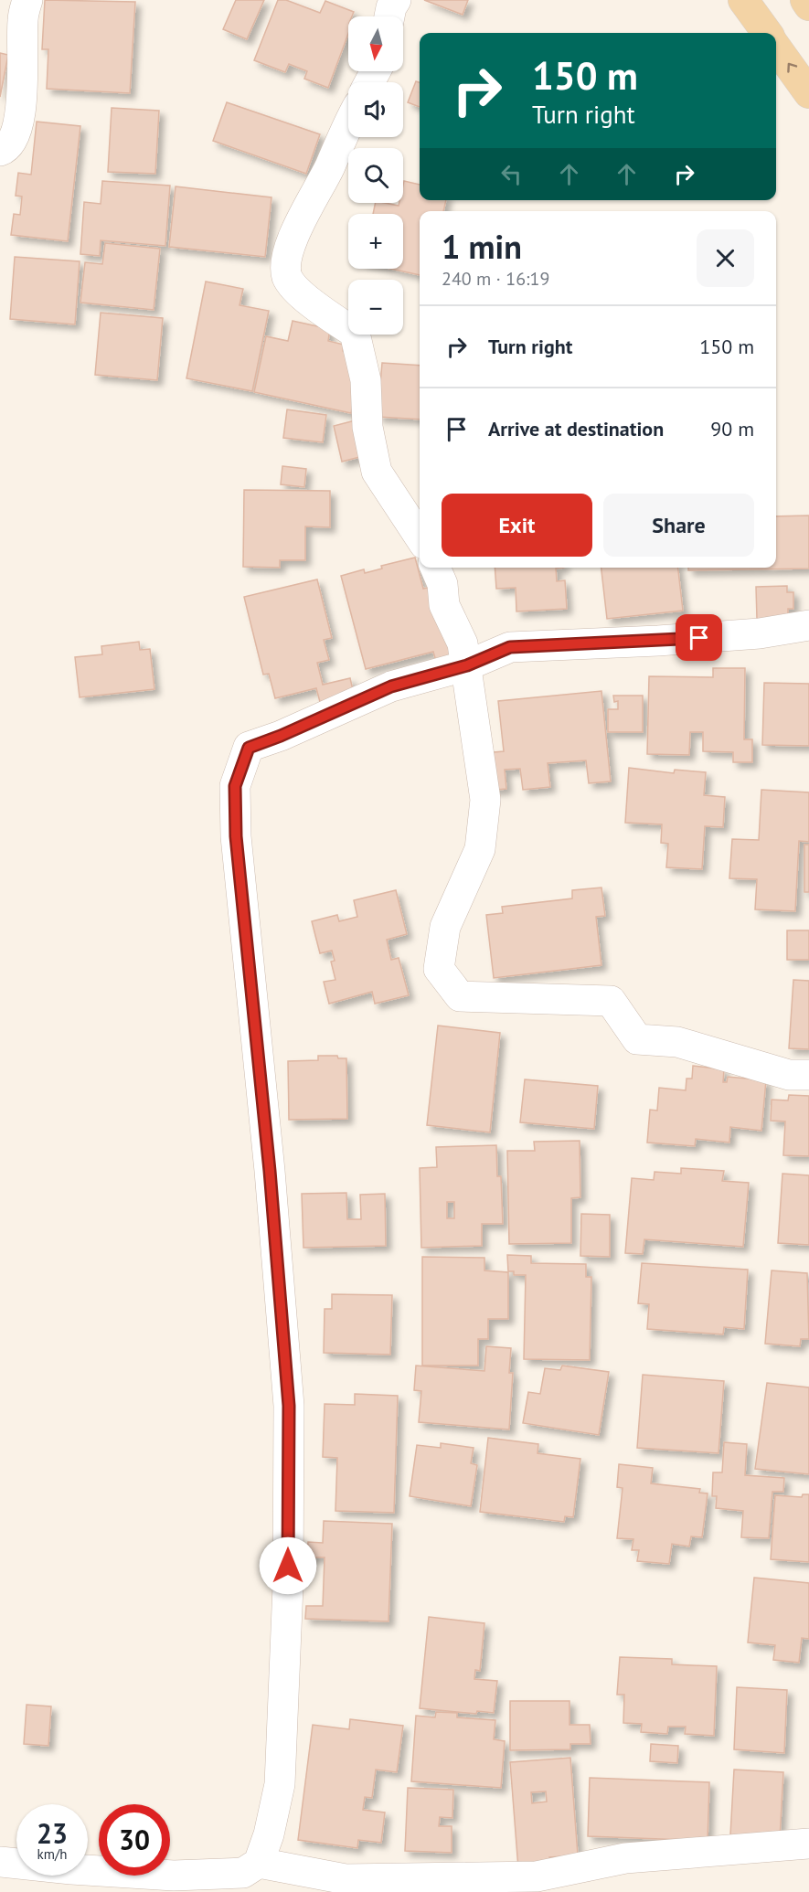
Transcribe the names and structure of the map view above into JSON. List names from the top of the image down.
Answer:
{
  "north": "bottom",
  "page": {
    "map_buttons": ["+", "−"],
    "turn": ["150 m", "Turn right"],
    "heading": ["1 min", "240 m · 16:19"],
    "list": [
      {
        "name": "Turn right",
        "value": "150 m"
      },
      {
        "name": "Arrive at destination",
        "value": "90 m"
      }
    ],
    "buttons": ["Exit", "Share"],
    "speed": "23 km/h",
    "limit": "30"
  }
}
